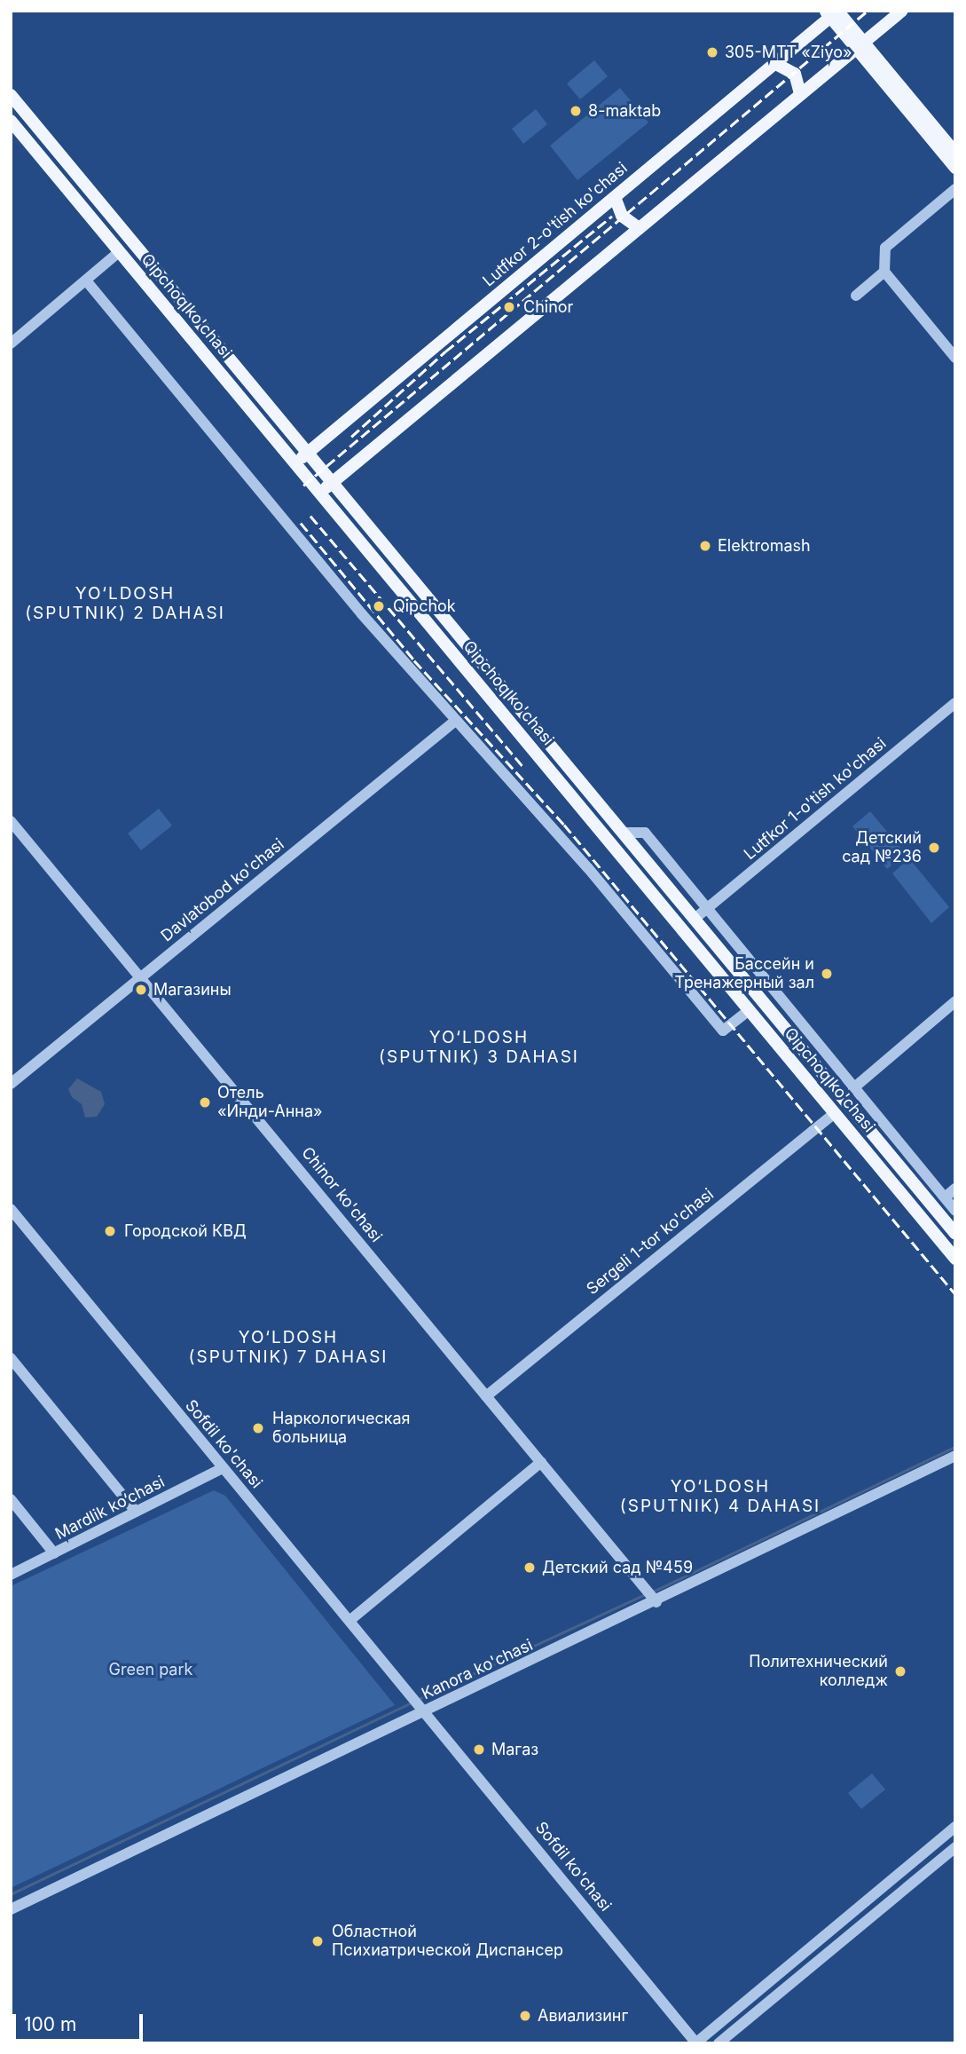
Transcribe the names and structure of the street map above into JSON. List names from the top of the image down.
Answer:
{
  "streets": {
    "main road": ["Lutfkor 2-o'tish ko'chasi", "Qipchoq ko'chasi"],
    "street": [
      "Lutfkor 1-o'tish ko'chasi",
      "Davlatobod ko'chasi",
      "Chinor ko'chasi",
      "Sergeli 1-tor ko'chasi",
      "Sofdil ko'chasi",
      "Mardlik ko‘chasi",
      "Kanora ko'chasi"
    ]
  },
  "crossings": [
    ["Lutfkor 2-o'tish ko'chasi", "Qipchoq ko'chasi"],
    ["Qipchoq ko'chasi", "Lutfkor 1-o'tish ko'chasi"],
    ["Qipchoq ko'chasi", "Sergeli 1-tor ko'chasi"],
    ["Davlatobod ko'chasi", "Chinor ko'chasi"],
    ["Chinor ko'chasi", "Sergeli 1-tor ko'chasi"],
    ["Chinor ko'chasi", "Kanora ko'chasi"],
    ["Sofdil ko'chasi", "Mardlik ko‘chasi"],
    ["Sofdil ko'chasi", "Kanora ko'chasi"]
  ],
  "districts": [
    "YO‘LDOSH (SPUTNIK) 2 DAHASI",
    "YO‘LDOSH (SPUTNIK) 3 DAHASI",
    "YO‘LDOSH (SPUTNIK) 7 DAHASI",
    "YO‘LDOSH (SPUTNIK) 4 DAHASI"
  ],
  "parks": ["Green park"],
  "places": [
    "305-MTT «Ziyo»",
    "8-maktab",
    "Chinor",
    "Elektromash",
    "Qipchok",
    "Детский сад №236",
    "Бассейн и Тренажерный зал",
    "Магазины",
    "Отель «Инди-Анна»",
    "Городской КВД",
    "Наркологическая больница",
    "Детский сад №459",
    "Политехнический колледж",
    "Магаз",
    "Областной Психиатрической Диспансер",
    "Авиализинг"
  ],
  "scale_bar": "100 m"
}
